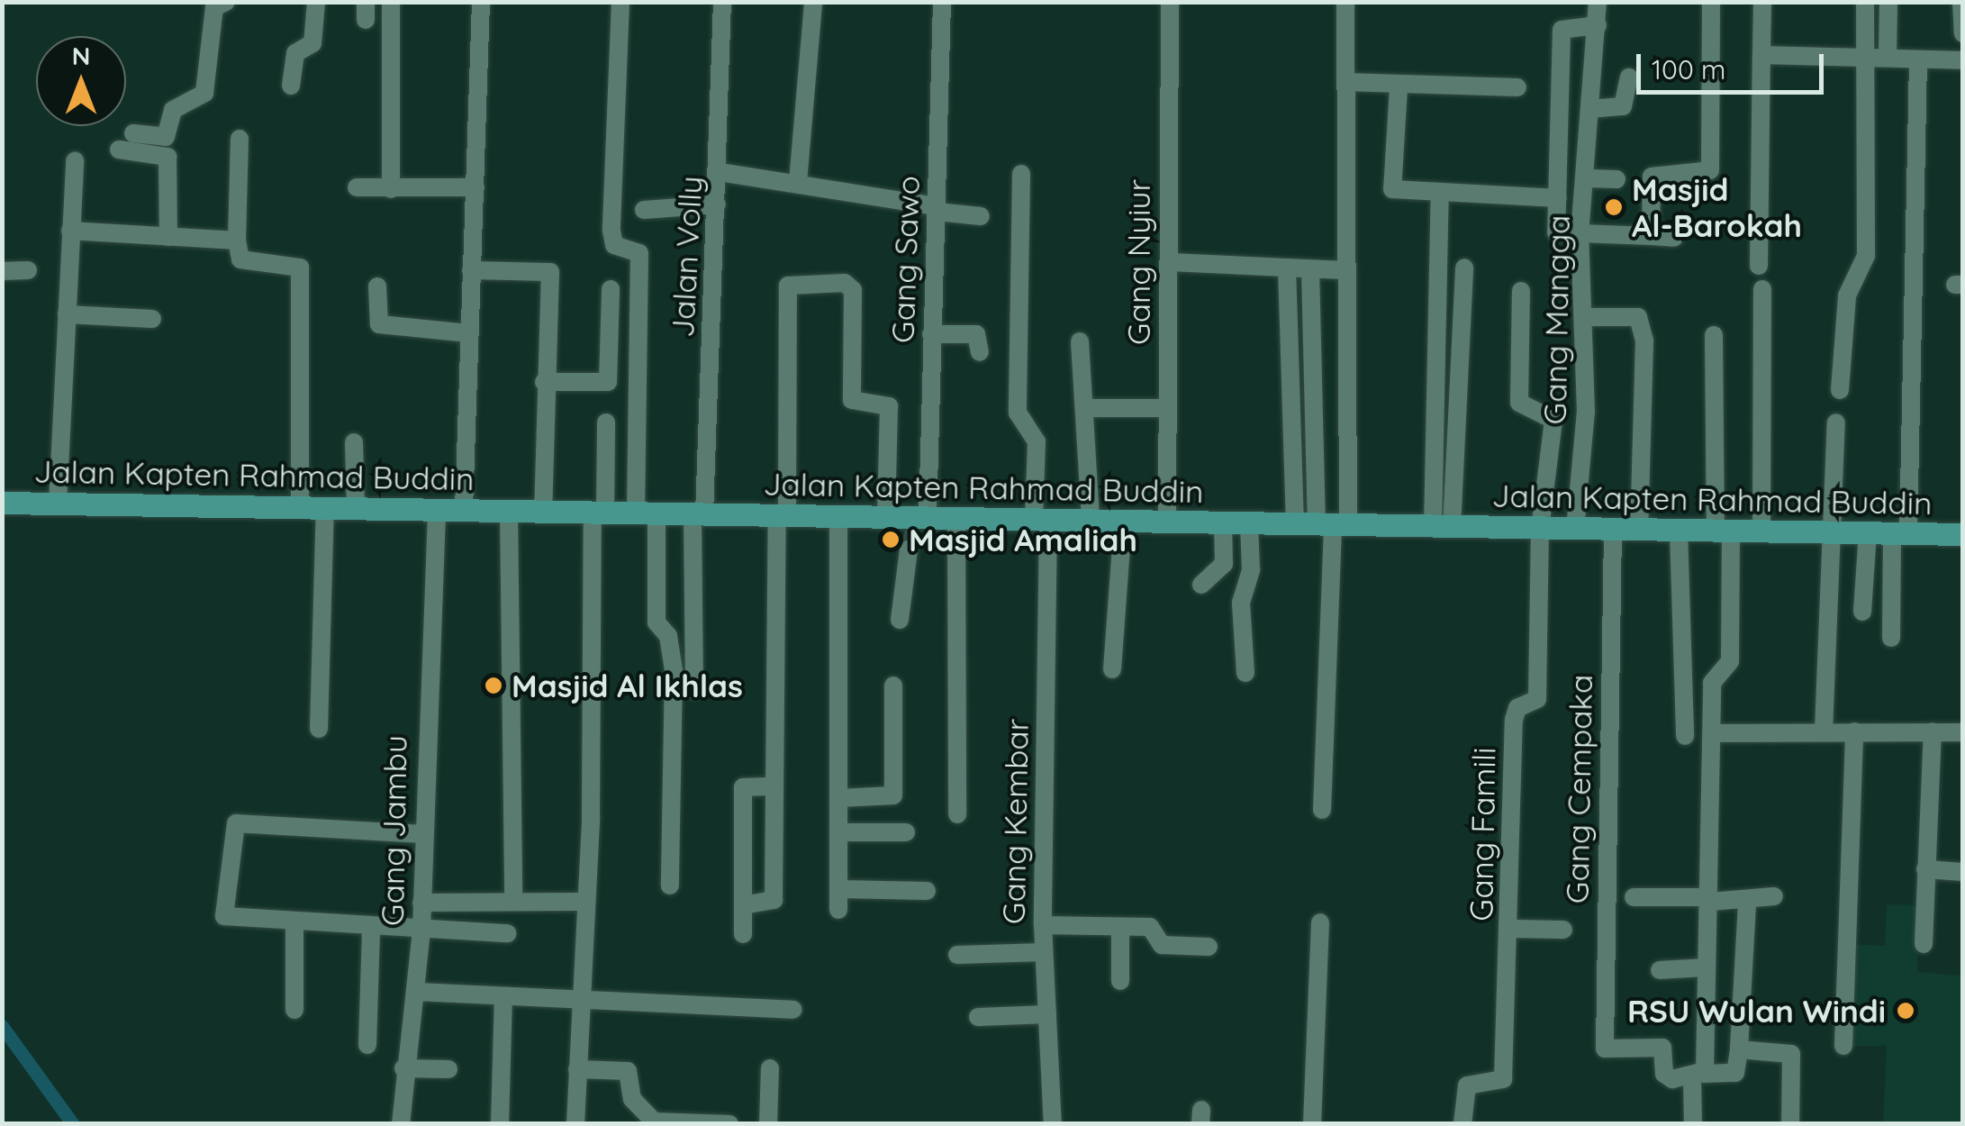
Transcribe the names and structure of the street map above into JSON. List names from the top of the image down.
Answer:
{
  "streets": {
    "main road": ["Jalan Kapten Rahmad Buddin"],
    "street": [
      "Jalan Volly",
      "Gang Sawo",
      "Gang Nyiur",
      "Gang Mangga",
      "Gang Cempaka",
      "Gang Kembar",
      "Gang Jambu",
      "Gang Famili"
    ]
  },
  "crossings": [
    ["Jalan Volly", "Jalan Kapten Rahmad Buddin"],
    ["Gang Sawo", "Jalan Kapten Rahmad Buddin"],
    ["Gang Nyiur", "Jalan Kapten Rahmad Buddin"],
    ["Gang Mangga", "Jalan Kapten Rahmad Buddin"],
    ["Jalan Kapten Rahmad Buddin", "Gang Cempaka"],
    ["Jalan Kapten Rahmad Buddin", "Gang Kembar"],
    ["Jalan Kapten Rahmad Buddin", "Gang Jambu"],
    ["Jalan Kapten Rahmad Buddin", "Gang Famili"]
  ],
  "places": [
    "Masjid Al-Barokah",
    "Masjid Amaliah",
    "Masjid Al Ikhlas",
    "RSU Wulan Windi"
  ],
  "scale_bar": "100 m",
  "north": "top"
}
